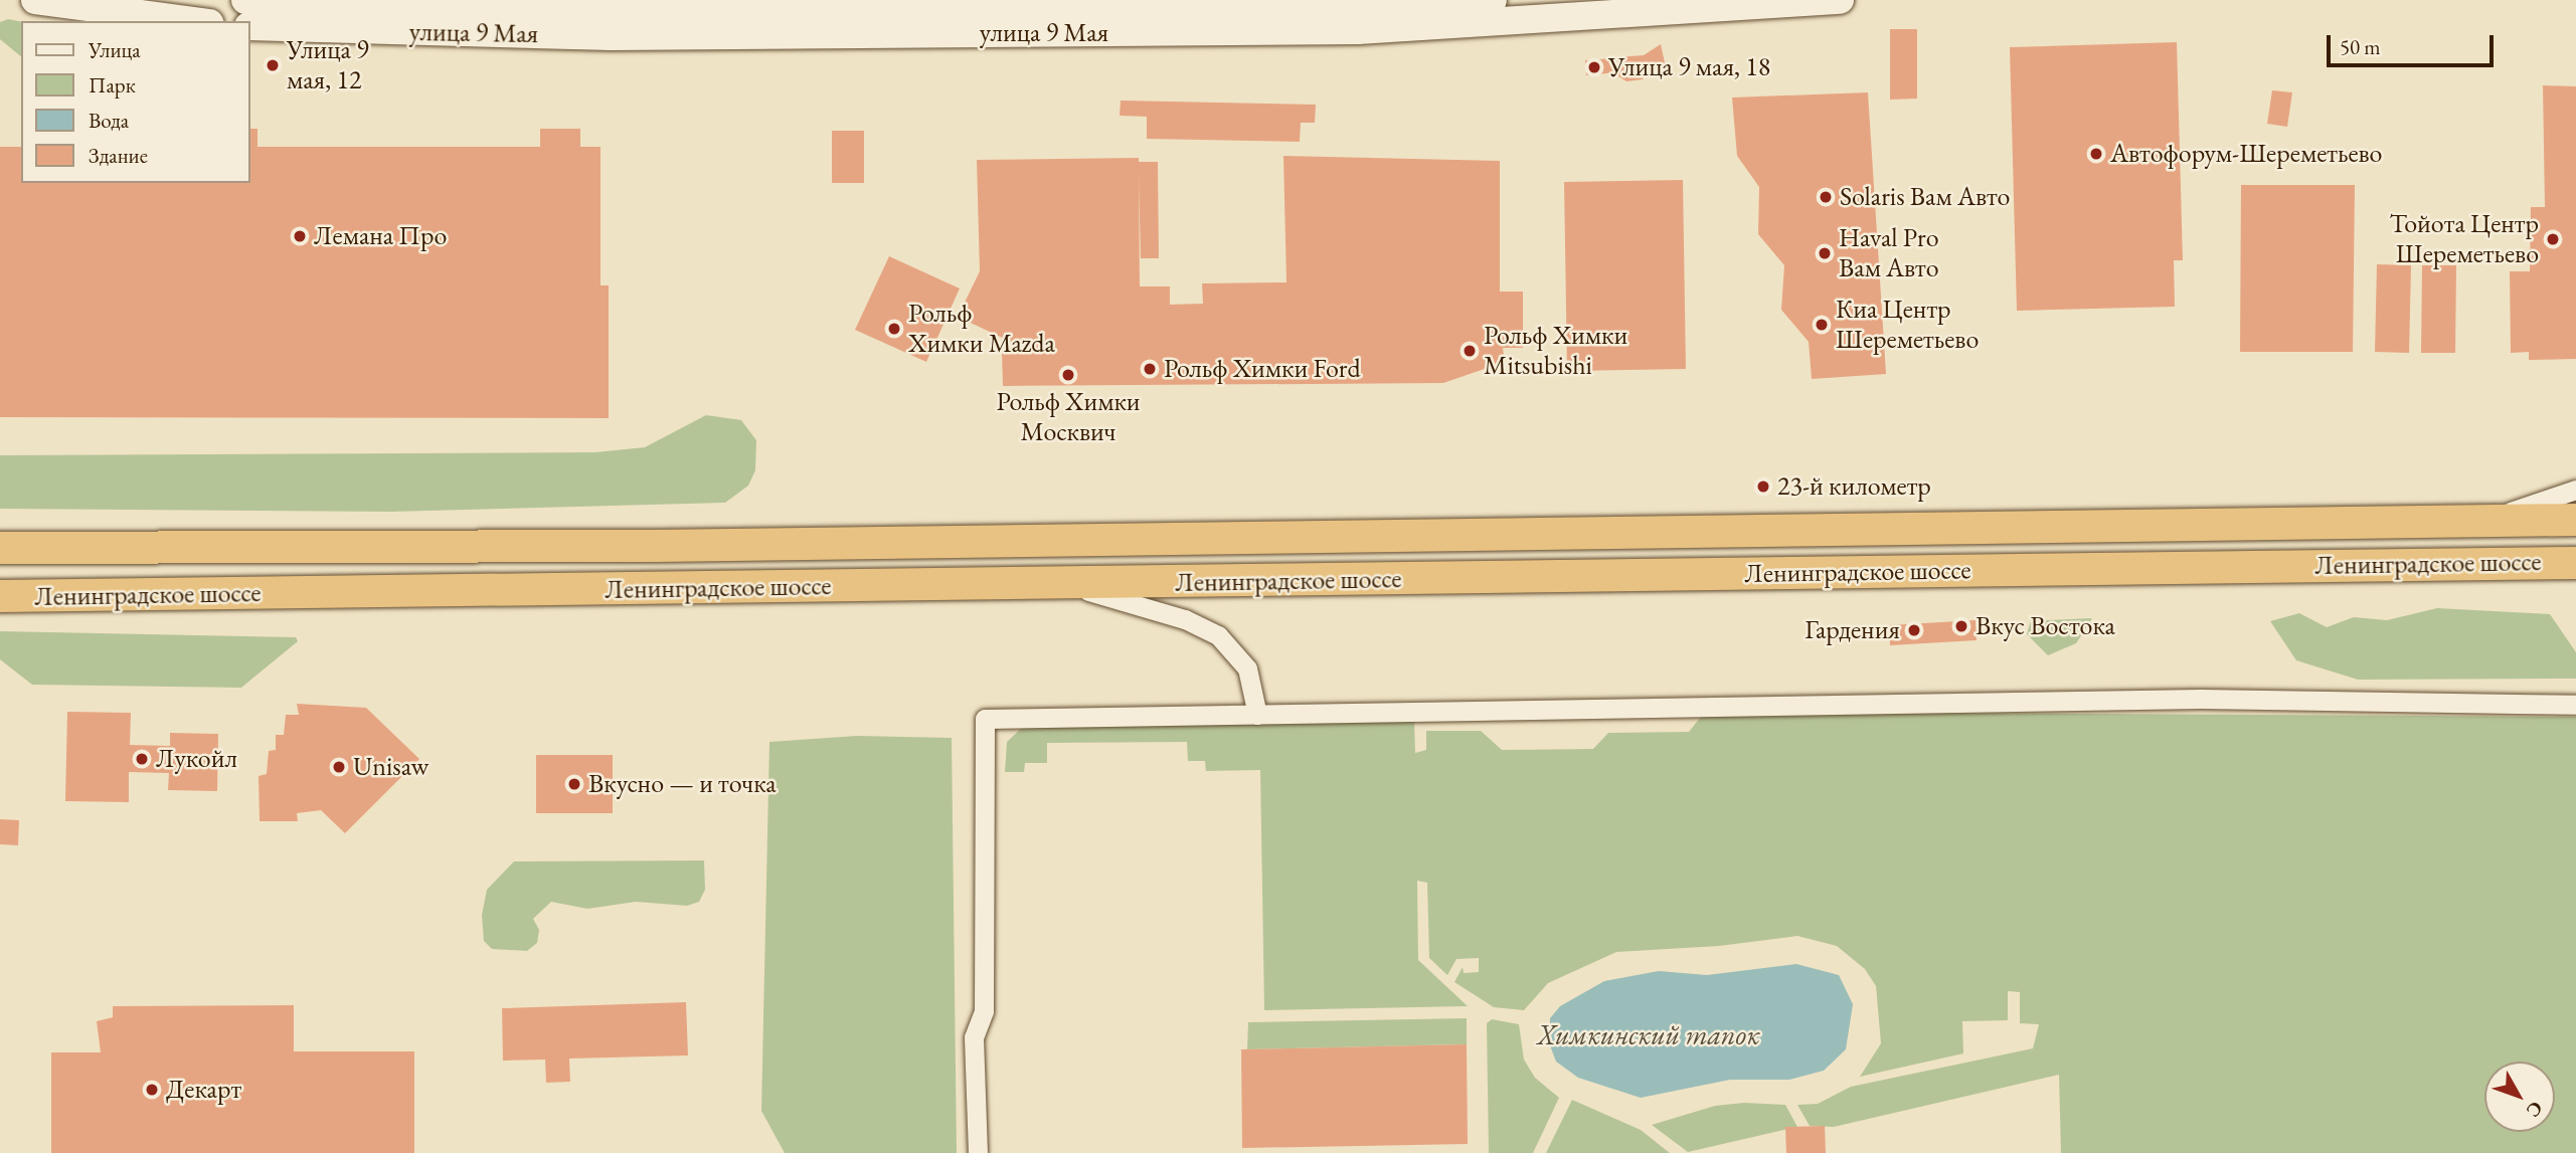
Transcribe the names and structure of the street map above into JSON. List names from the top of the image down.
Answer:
{
  "streets": {
    "highway": ["Ленинградское шоссе"],
    "main road": ["улица 9 Мая"]
  },
  "water": ["Химкинский тапок"],
  "places": [
    "Улица 9 мая, 12",
    "Улица 9 мая, 18",
    "Автофорум-Шереметьево",
    "Solaris Вам Авто",
    "Лемана Про",
    "Тойота Центр Шереметьево",
    "Haval Pro Вам Авто",
    "Киа Центр Шереметьево",
    "Рольф Химки Mazda",
    "Рольф Химки Mitsubishi",
    "Рольф Химки Ford",
    "Рольф Химки Москвич",
    "23-й километр",
    "Вкус Востока",
    "Гардения",
    "Лукойл",
    "Unisaw",
    "Вкусно — и точка",
    "Декарт"
  ],
  "legend": [
    "Улица",
    "Парк",
    "Вода",
    "Здание"
  ],
  "scale_bar": "50 m",
  "north": "bottom right"
}
